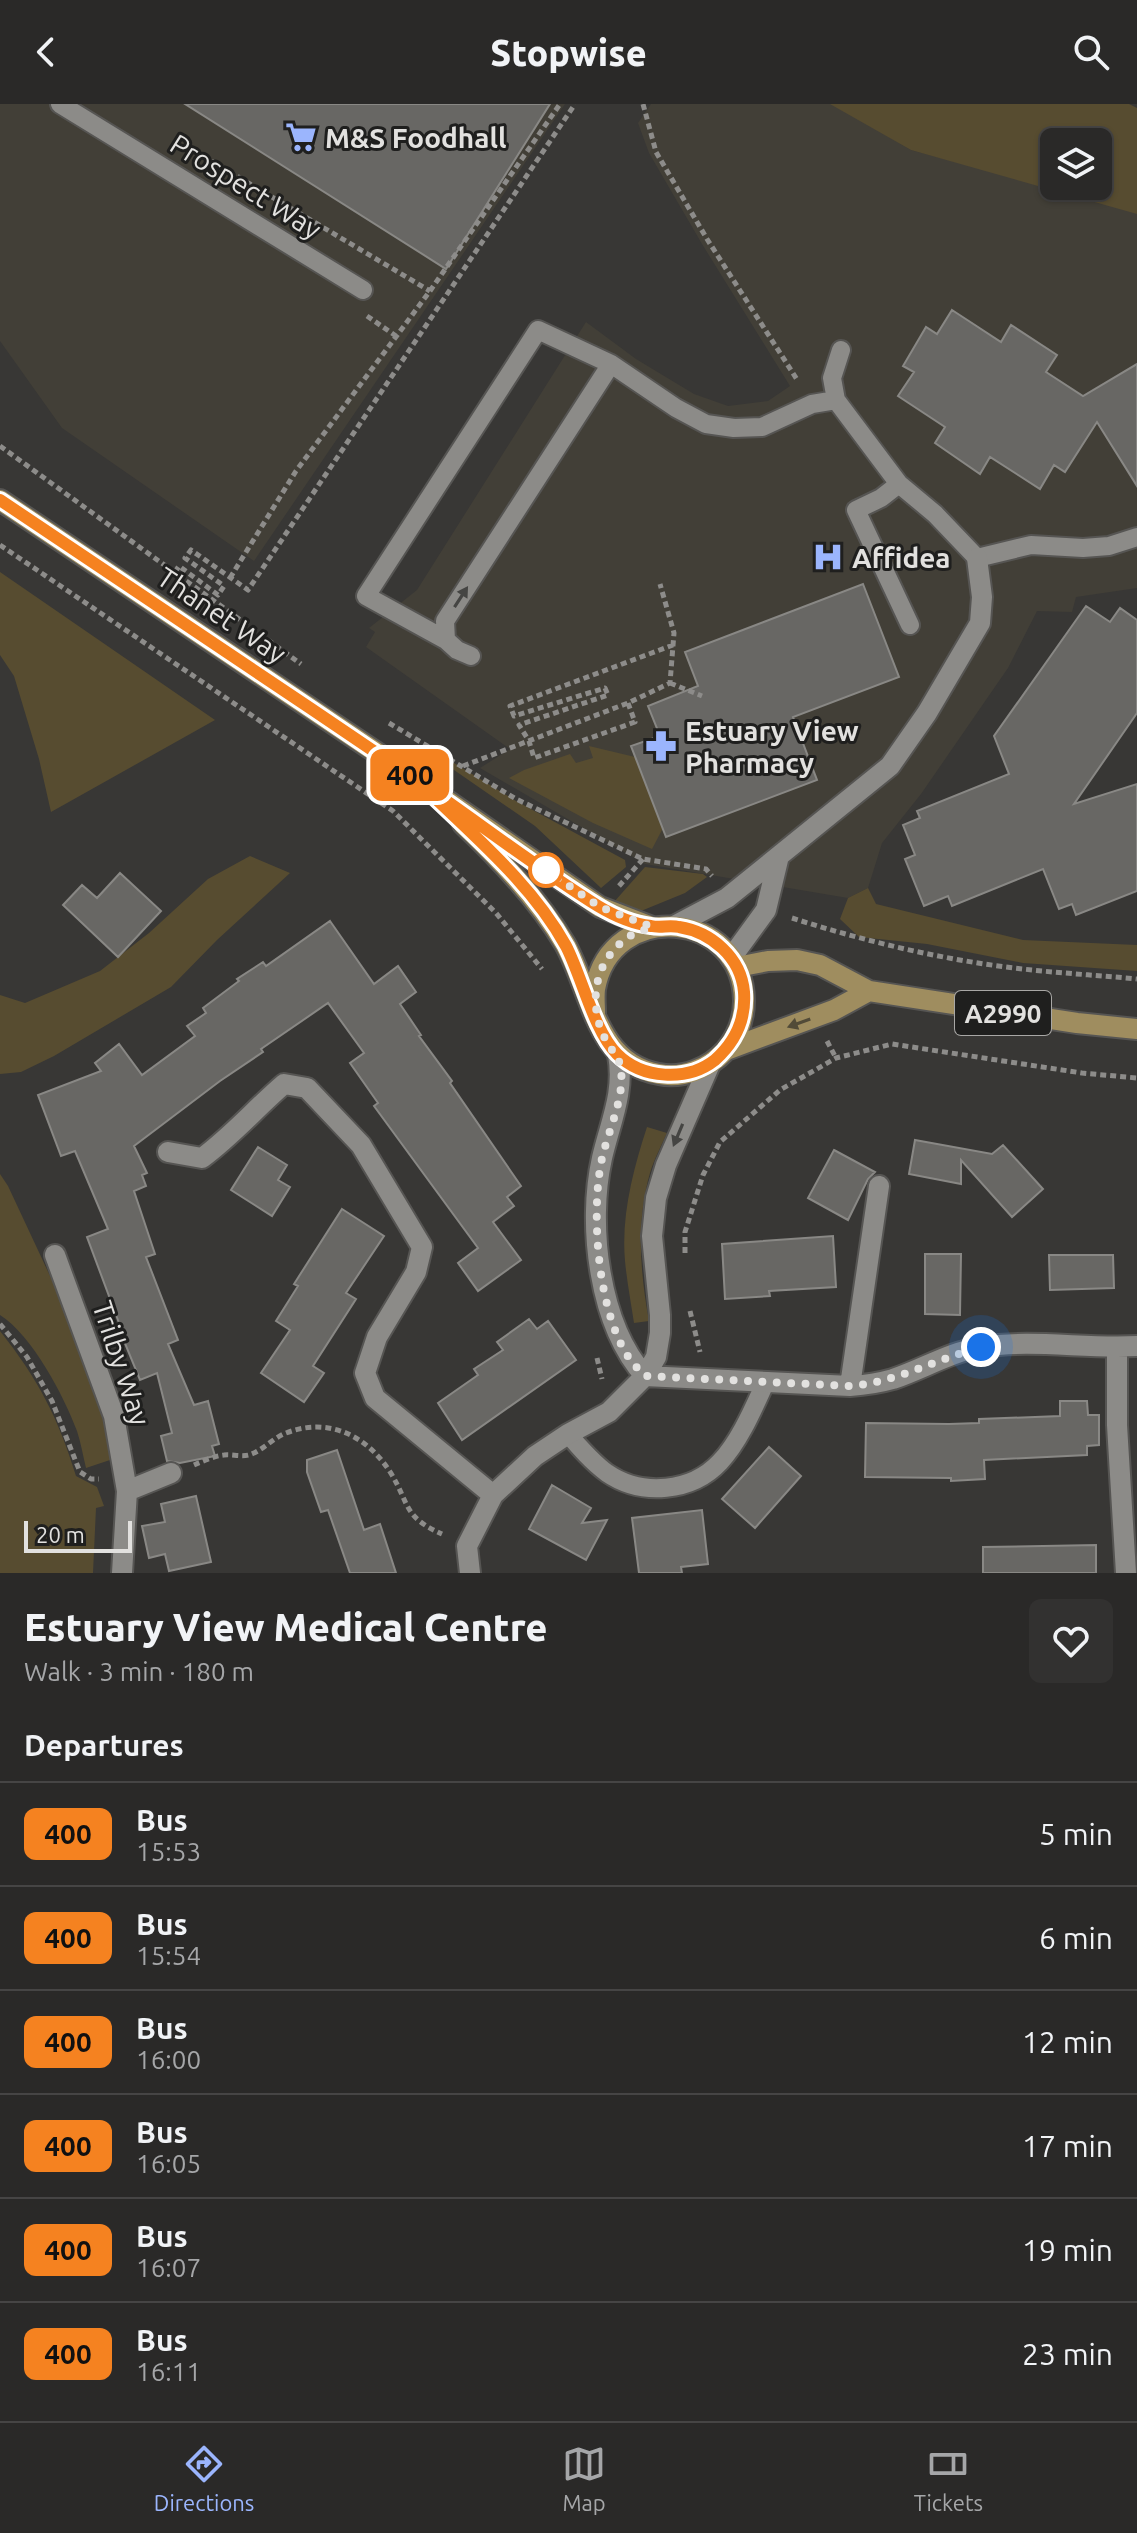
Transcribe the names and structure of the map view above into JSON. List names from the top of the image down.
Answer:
{
  "streets": {
    "main road": ["Thanet Way", "A2990"],
    "street": ["Trilby Way"],
    "lane": ["Prospect Way"]
  },
  "crossings": [
    ["Thanet Way", "A2990"]
  ],
  "places": {
    "supermarket": ["M&S Foodhall"],
    "hospital": ["Affidea"],
    "pharmacy": ["Estuary View Pharmacy"]
  },
  "lines": ["bus line 400"],
  "scale_bar": "20 m",
  "page": {
    "header": "Stopwise",
    "on_map": "400",
    "scale": "20 m",
    "heading": [
      ["Estuary View Medical Centre", "Walk · 3 min · 180 m"],
      "Departures"
    ],
    "list": [
      {
        "mark": "400",
        "name": "Bus",
        "note": "15:53",
        "value": "5 min"
      },
      {
        "mark": "400",
        "name": "Bus",
        "note": "15:54",
        "value": "6 min"
      },
      {
        "mark": "400",
        "name": "Bus",
        "note": "16:00",
        "value": "12 min"
      },
      {
        "mark": "400",
        "name": "Bus",
        "note": "16:05",
        "value": "17 min"
      },
      {
        "mark": "400",
        "name": "Bus",
        "note": "16:07",
        "value": "19 min"
      },
      {
        "mark": "400",
        "name": "Bus",
        "note": "16:11",
        "value": "23 min"
      }
    ],
    "tabs": ["Directions", "Map", "Tickets"]
  }
}
